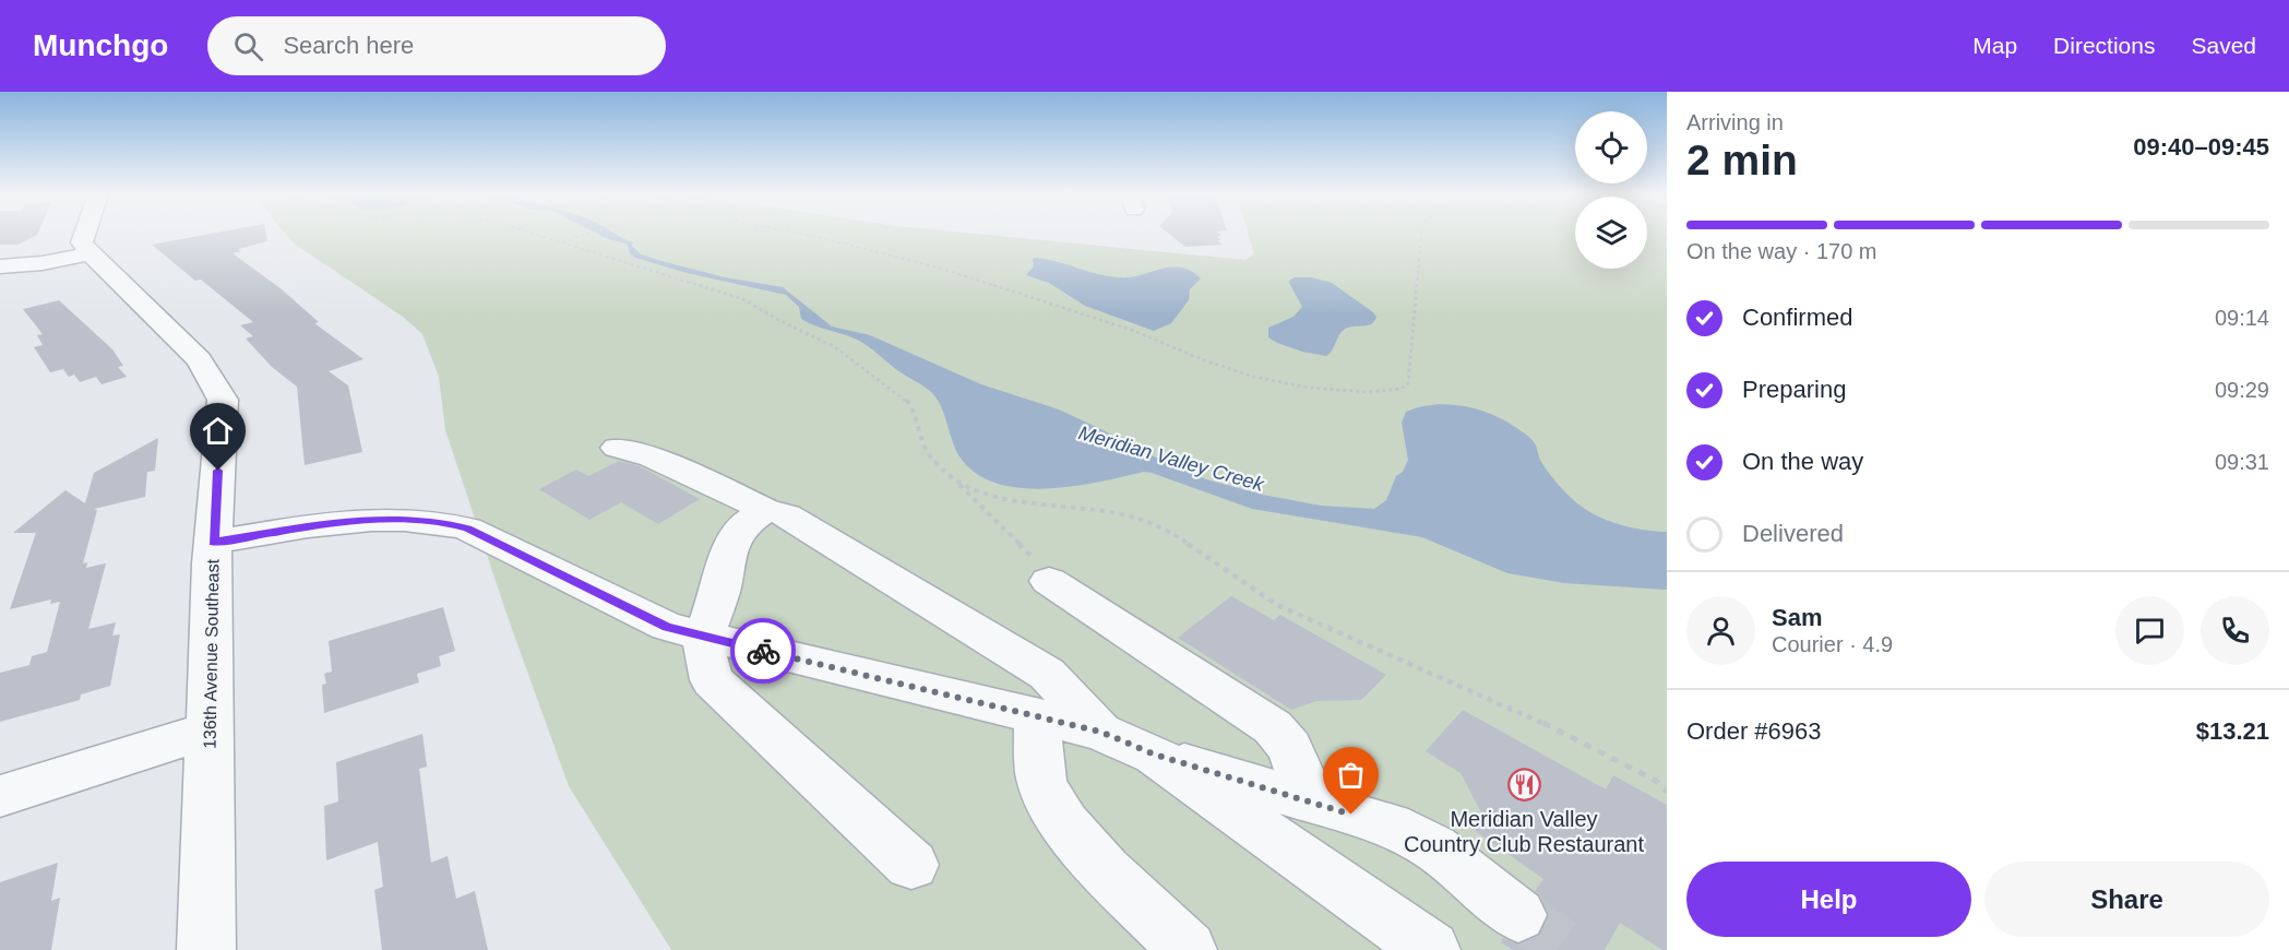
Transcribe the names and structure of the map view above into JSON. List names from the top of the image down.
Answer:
{
  "streets": {
    "street": ["136th Avenue Southeast"]
  },
  "water": ["Meridian Valley Creek"],
  "places": {
    "restaurant": ["Meridian Valley Country Club Restaurant"]
  },
  "page": {
    "header": "Munchgo",
    "search": "Search here",
    "nav": ["Map", "Directions", "Saved"],
    "heading": ["2 min", "Arriving in", "09:40–09:45"],
    "panel": [
      "Sam",
      "Courier · 4.9",
      "Order #6963",
      "$13.21"
    ],
    "bar": "On the way · 170 m",
    "list": [
      ["Confirmed", "09:14"],
      ["Preparing", "09:29"],
      ["On the way", "09:31"],
      "Delivered"
    ],
    "buttons": ["Help", "Share"]
  }
}
